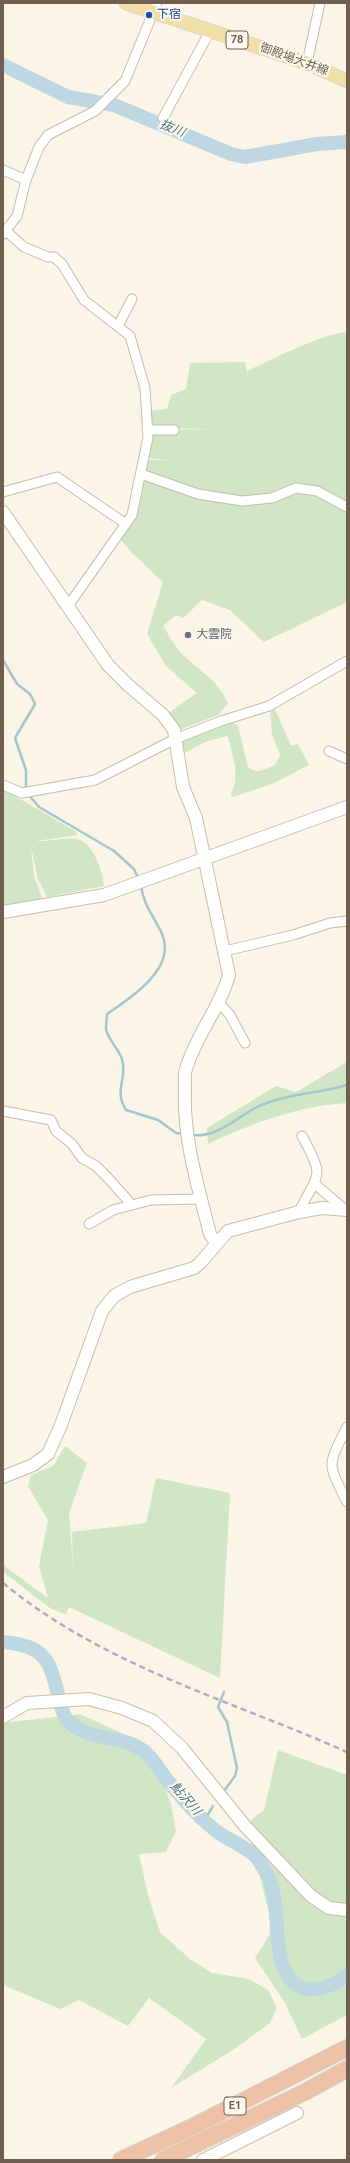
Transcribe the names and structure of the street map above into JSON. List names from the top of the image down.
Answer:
{
  "streets": {
    "highway": ["E1"],
    "main road": ["78", "御殿場大井線"]
  },
  "water": ["抜川", "鮎沢川"],
  "places": ["下宿", "大雲院"]
}
